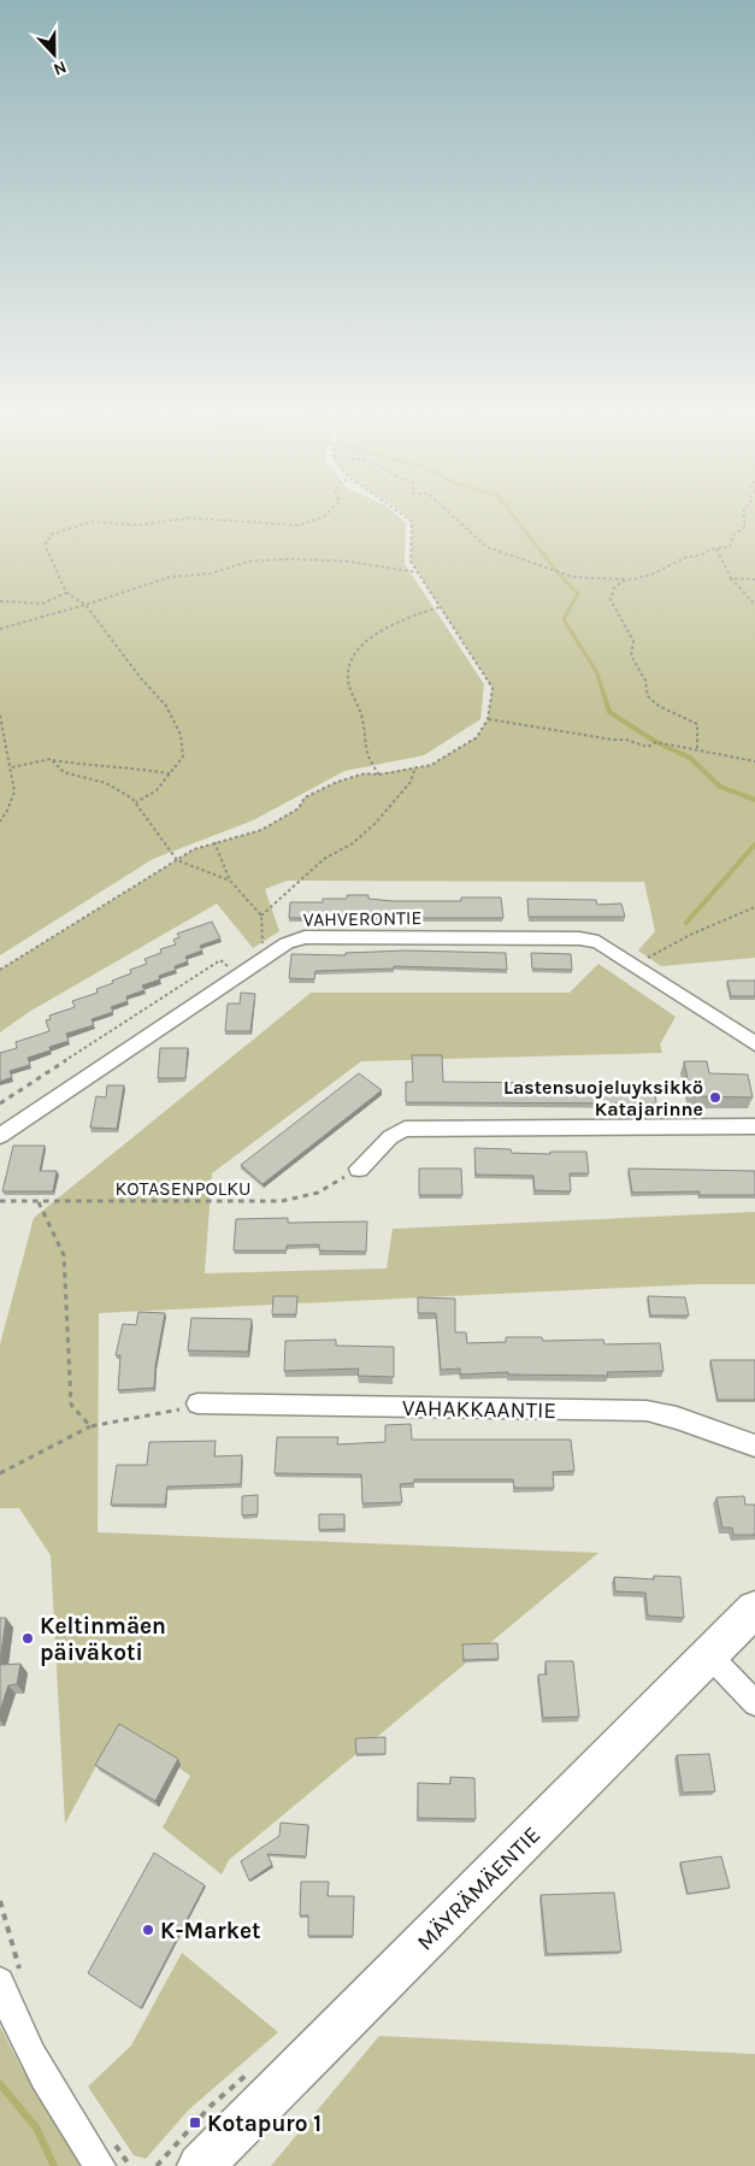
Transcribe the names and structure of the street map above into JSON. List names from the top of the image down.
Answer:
{
  "streets": {
    "street": ["VAHVERONTIE", "VAHAKKAANTIE", "MÄYRÄMÄENTIE"],
    "path": ["KOTASENPOLKU"]
  },
  "places": {
    "other": ["Lastensuojeluyksikkö Katajarinne", "Keltinmäen päiväkoti", "K-Market"],
    "transit": ["Kotapuro 1"]
  },
  "north": "bottom"
}
